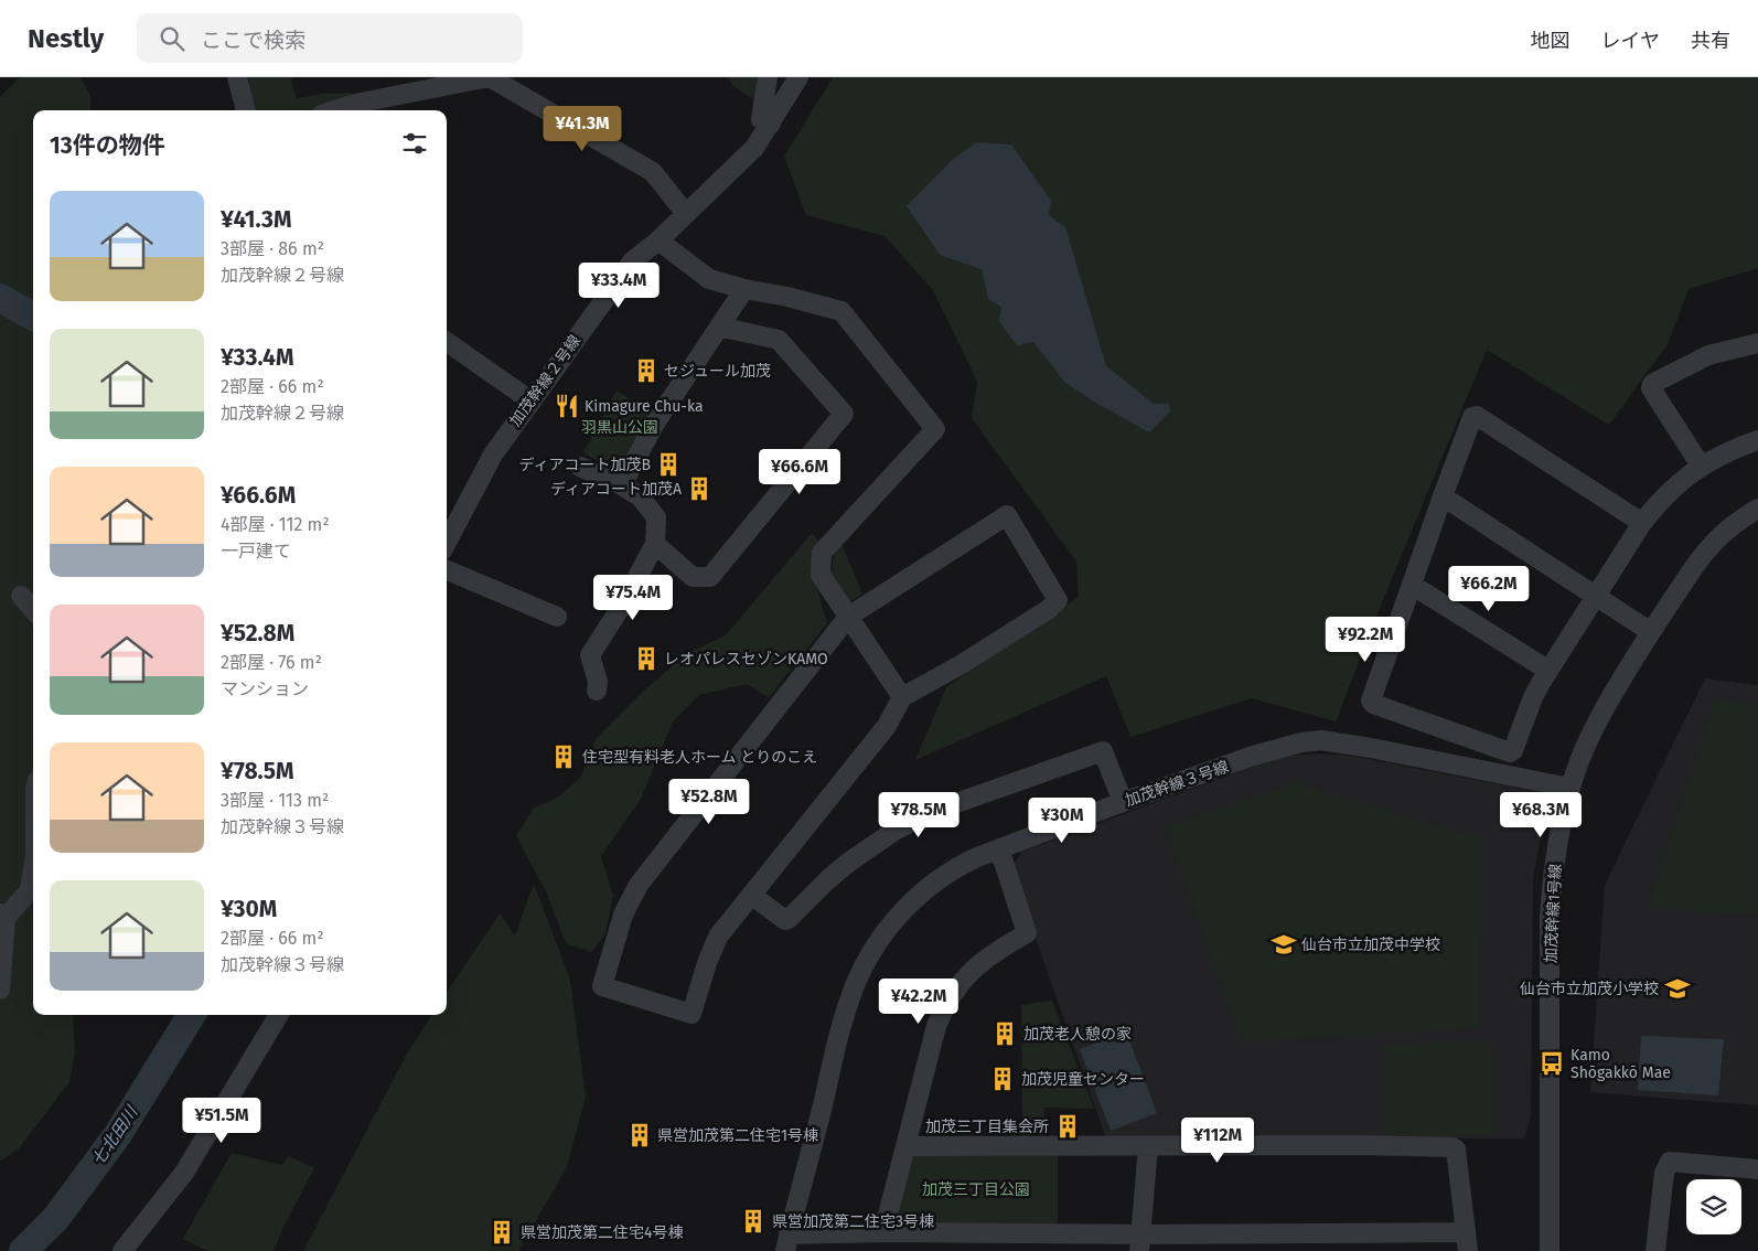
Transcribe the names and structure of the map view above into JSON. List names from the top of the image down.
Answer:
{
  "streets": {
    "street": ["加茂幹線２号線", "加茂幹線３号線", "加茂幹線1号線"]
  },
  "crossings": [
    ["加茂幹線３号線", "加茂幹線1号線"]
  ],
  "water": ["七北田川"],
  "parks": ["羽黒山公園", "加茂三丁目公園"],
  "places": {
    "building": [
      "セジュール加茂",
      "ディアコート加茂B",
      "ディアコート加茂A",
      "レオパレスセゾンKAMO",
      "住宅型有料老人ホーム とりのこえ",
      "加茂老人憩の家",
      "加茂児童センター",
      "加茂三丁目集会所",
      "県営加茂第二住宅1号棟",
      "県営加茂第二住宅3号棟",
      "県営加茂第二住宅4号棟"
    ],
    "restaurant": ["Kimagure Chu-ka"],
    "school or university": ["仙台市立加茂中学校", "仙台市立加茂小学校"],
    "bus stop": ["Kamo Shōgakkō Mae"]
  },
  "page": {
    "header": "Nestly",
    "search": "ここで検索",
    "nav": ["地図", "レイヤ", "共有"],
    "price": [
      "¥41.3M",
      "¥33.4M",
      "¥66.6M",
      "¥66.2M",
      "¥75.4M",
      "¥92.2M",
      "¥52.8M",
      "¥78.5M",
      "¥68.3M",
      "¥30M",
      "¥42.2M",
      "¥51.5M",
      "¥112M"
    ],
    "heading": "13件の物件",
    "list": [
      {
        "name": "¥41.3M",
        "note": "3部屋 · 86 m² · 加茂幹線２号線"
      },
      {
        "name": "¥33.4M",
        "note": "2部屋 · 66 m² · 加茂幹線２号線"
      },
      {
        "name": "¥66.6M",
        "note": "4部屋 · 112 m² · 一戸建て"
      },
      {
        "name": "¥52.8M",
        "note": "2部屋 · 76 m² · マンション"
      },
      {
        "name": "¥78.5M",
        "note": "3部屋 · 113 m² · 加茂幹線３号線"
      },
      {
        "name": "¥30M",
        "note": "2部屋 · 66 m² · 加茂幹線３号線"
      }
    ]
  }
}
